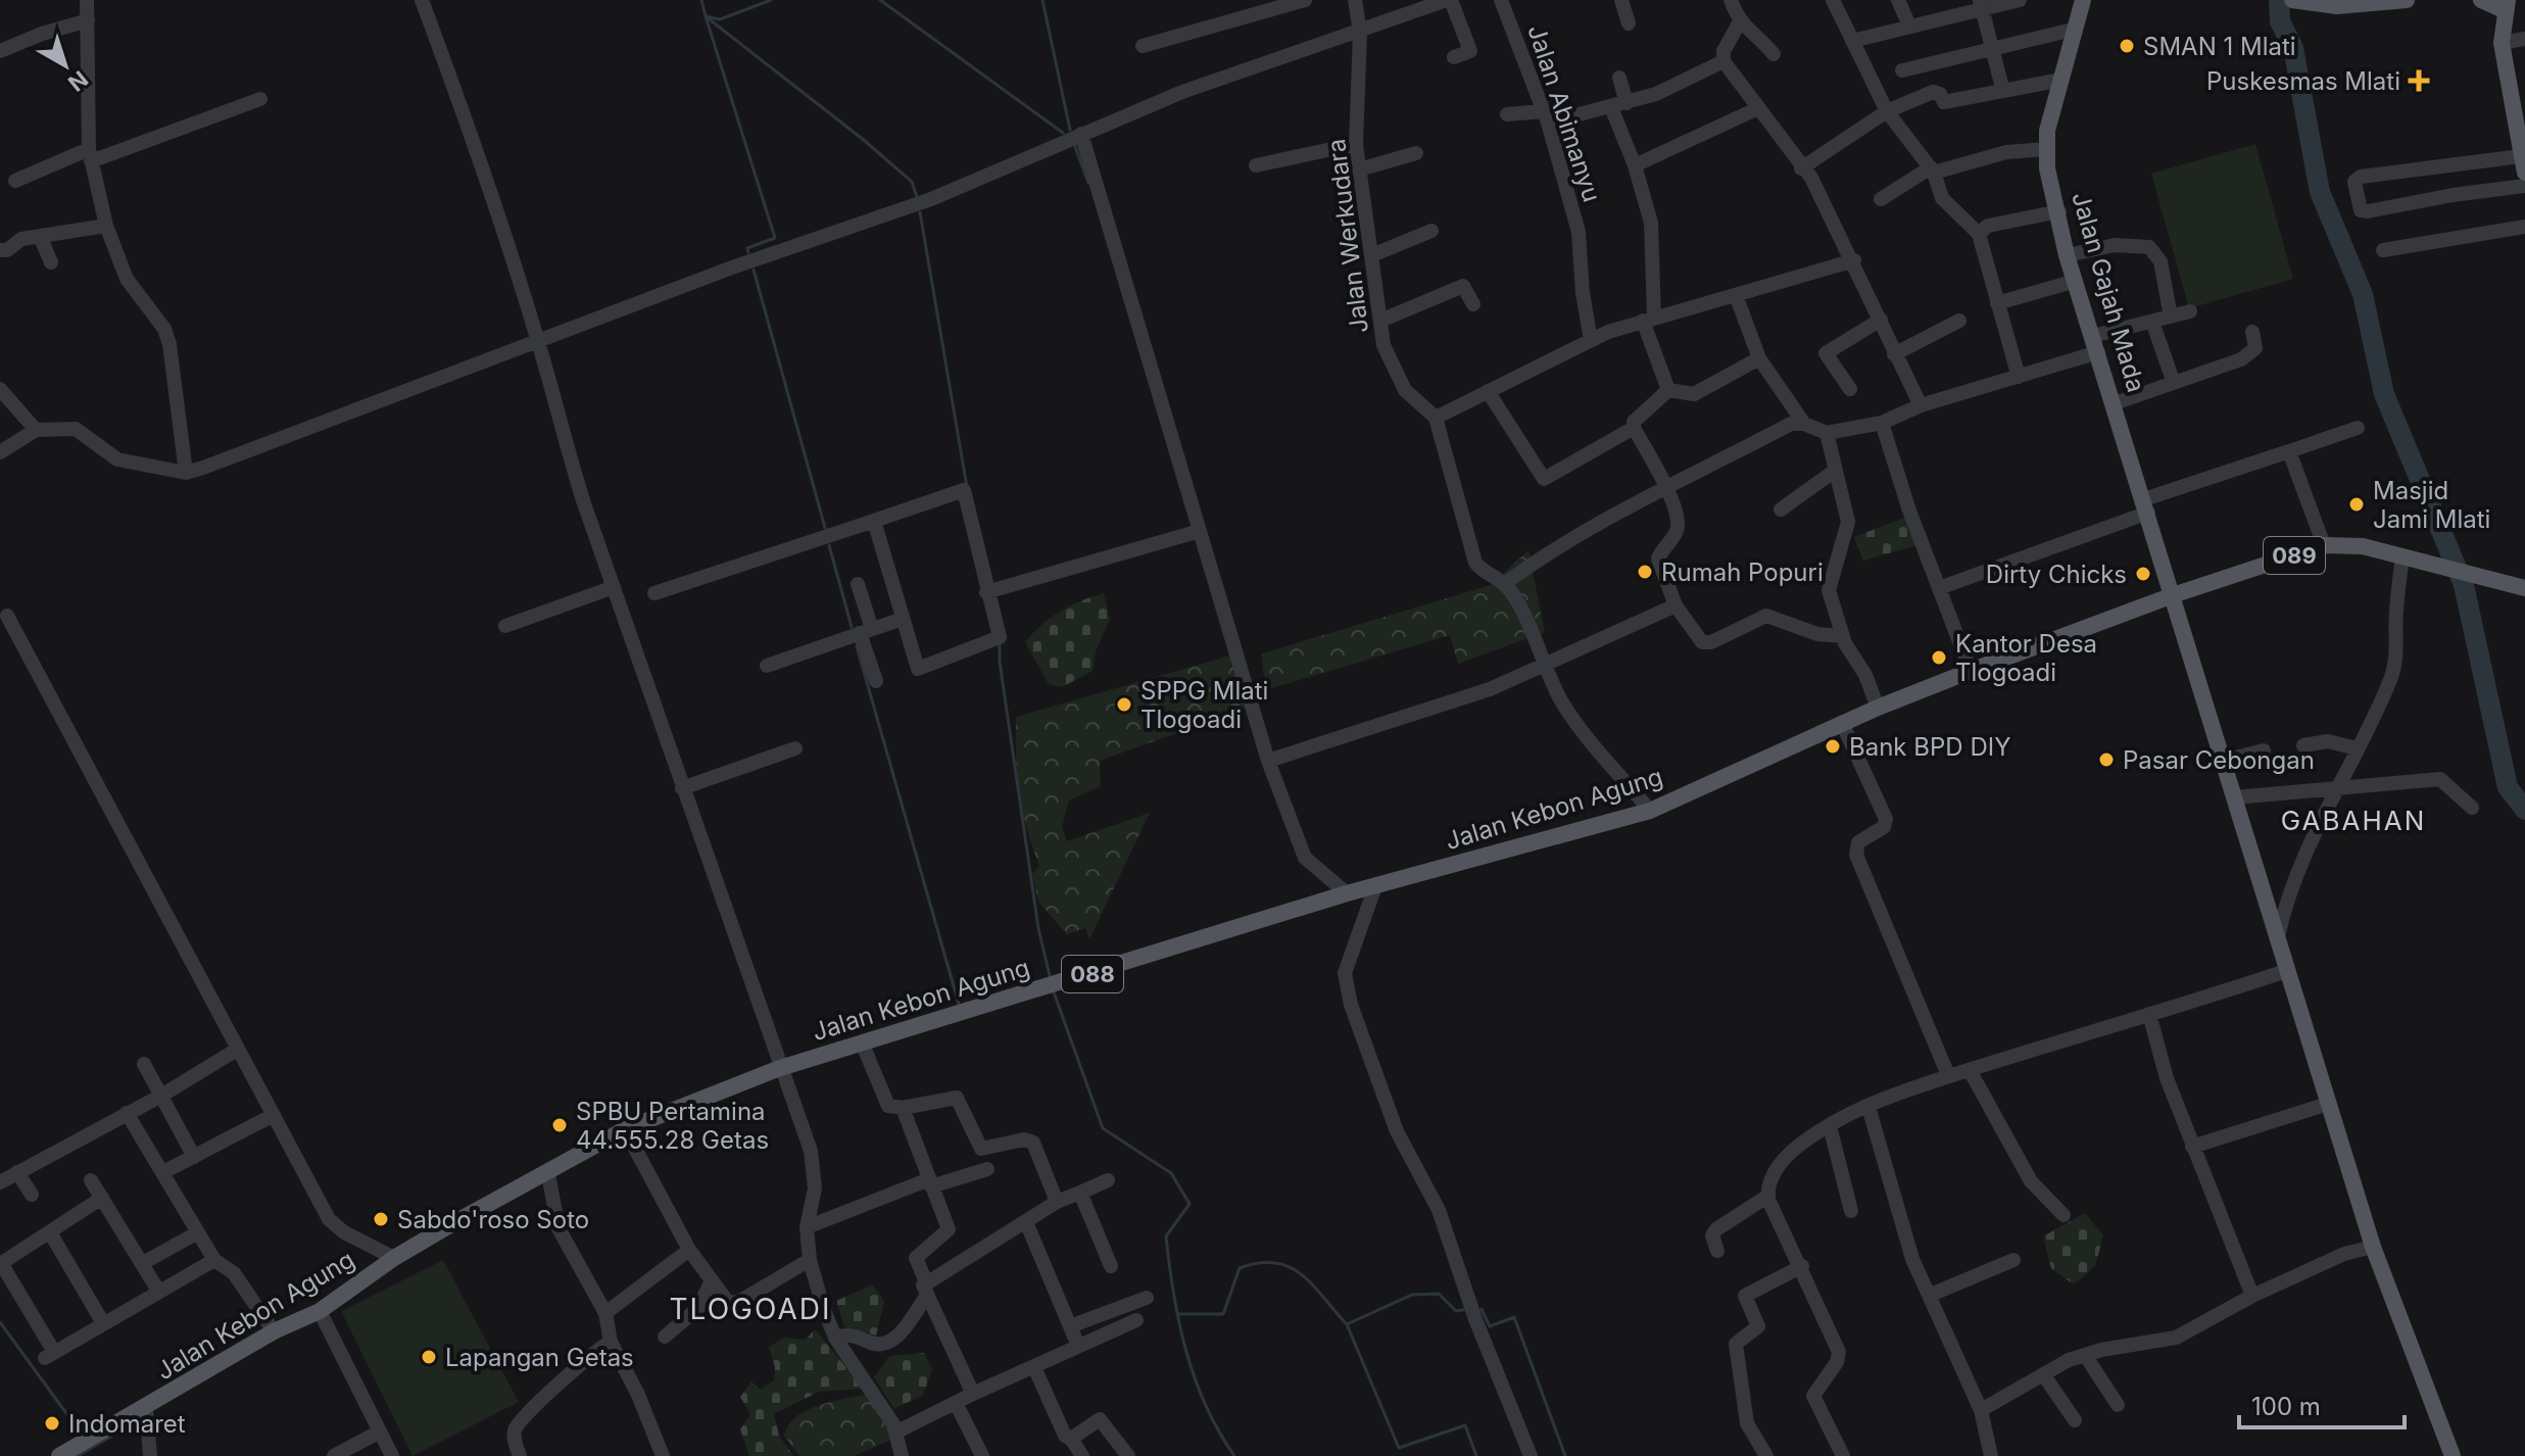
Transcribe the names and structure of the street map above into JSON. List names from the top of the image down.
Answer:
{
  "streets": {
    "main road": [
      "Jalan Gajah Mada",
      "089",
      "Jalan Kebon Agung",
      "088"
    ],
    "street": ["Jalan Abimanyu", "Jalan Werkudara"]
  },
  "crossings": [
    ["Jalan Gajah Mada", "089"],
    ["Jalan Gajah Mada", "Jalan Kebon Agung"],
    ["089", "Jalan Kebon Agung"]
  ],
  "districts": ["GABAHAN", "TLOGOADI"],
  "places": {
    "other": [
      "SMAN 1 Mlati",
      "Masjid Jami Mlati",
      "Rumah Popuri",
      "Dirty Chicks",
      "Kantor Desa Tlogoadi",
      "SPPG Mlati Tlogoadi",
      "Bank BPD DIY",
      "Pasar Cebongan",
      "SPBU Pertamina 44.555.28 Getas",
      "Sabdo'roso Soto",
      "Lapangan Getas",
      "Indomaret"
    ],
    "health": ["Puskesmas Mlati"]
  },
  "scale_bar": "100 m",
  "north": "bottom right"
}
